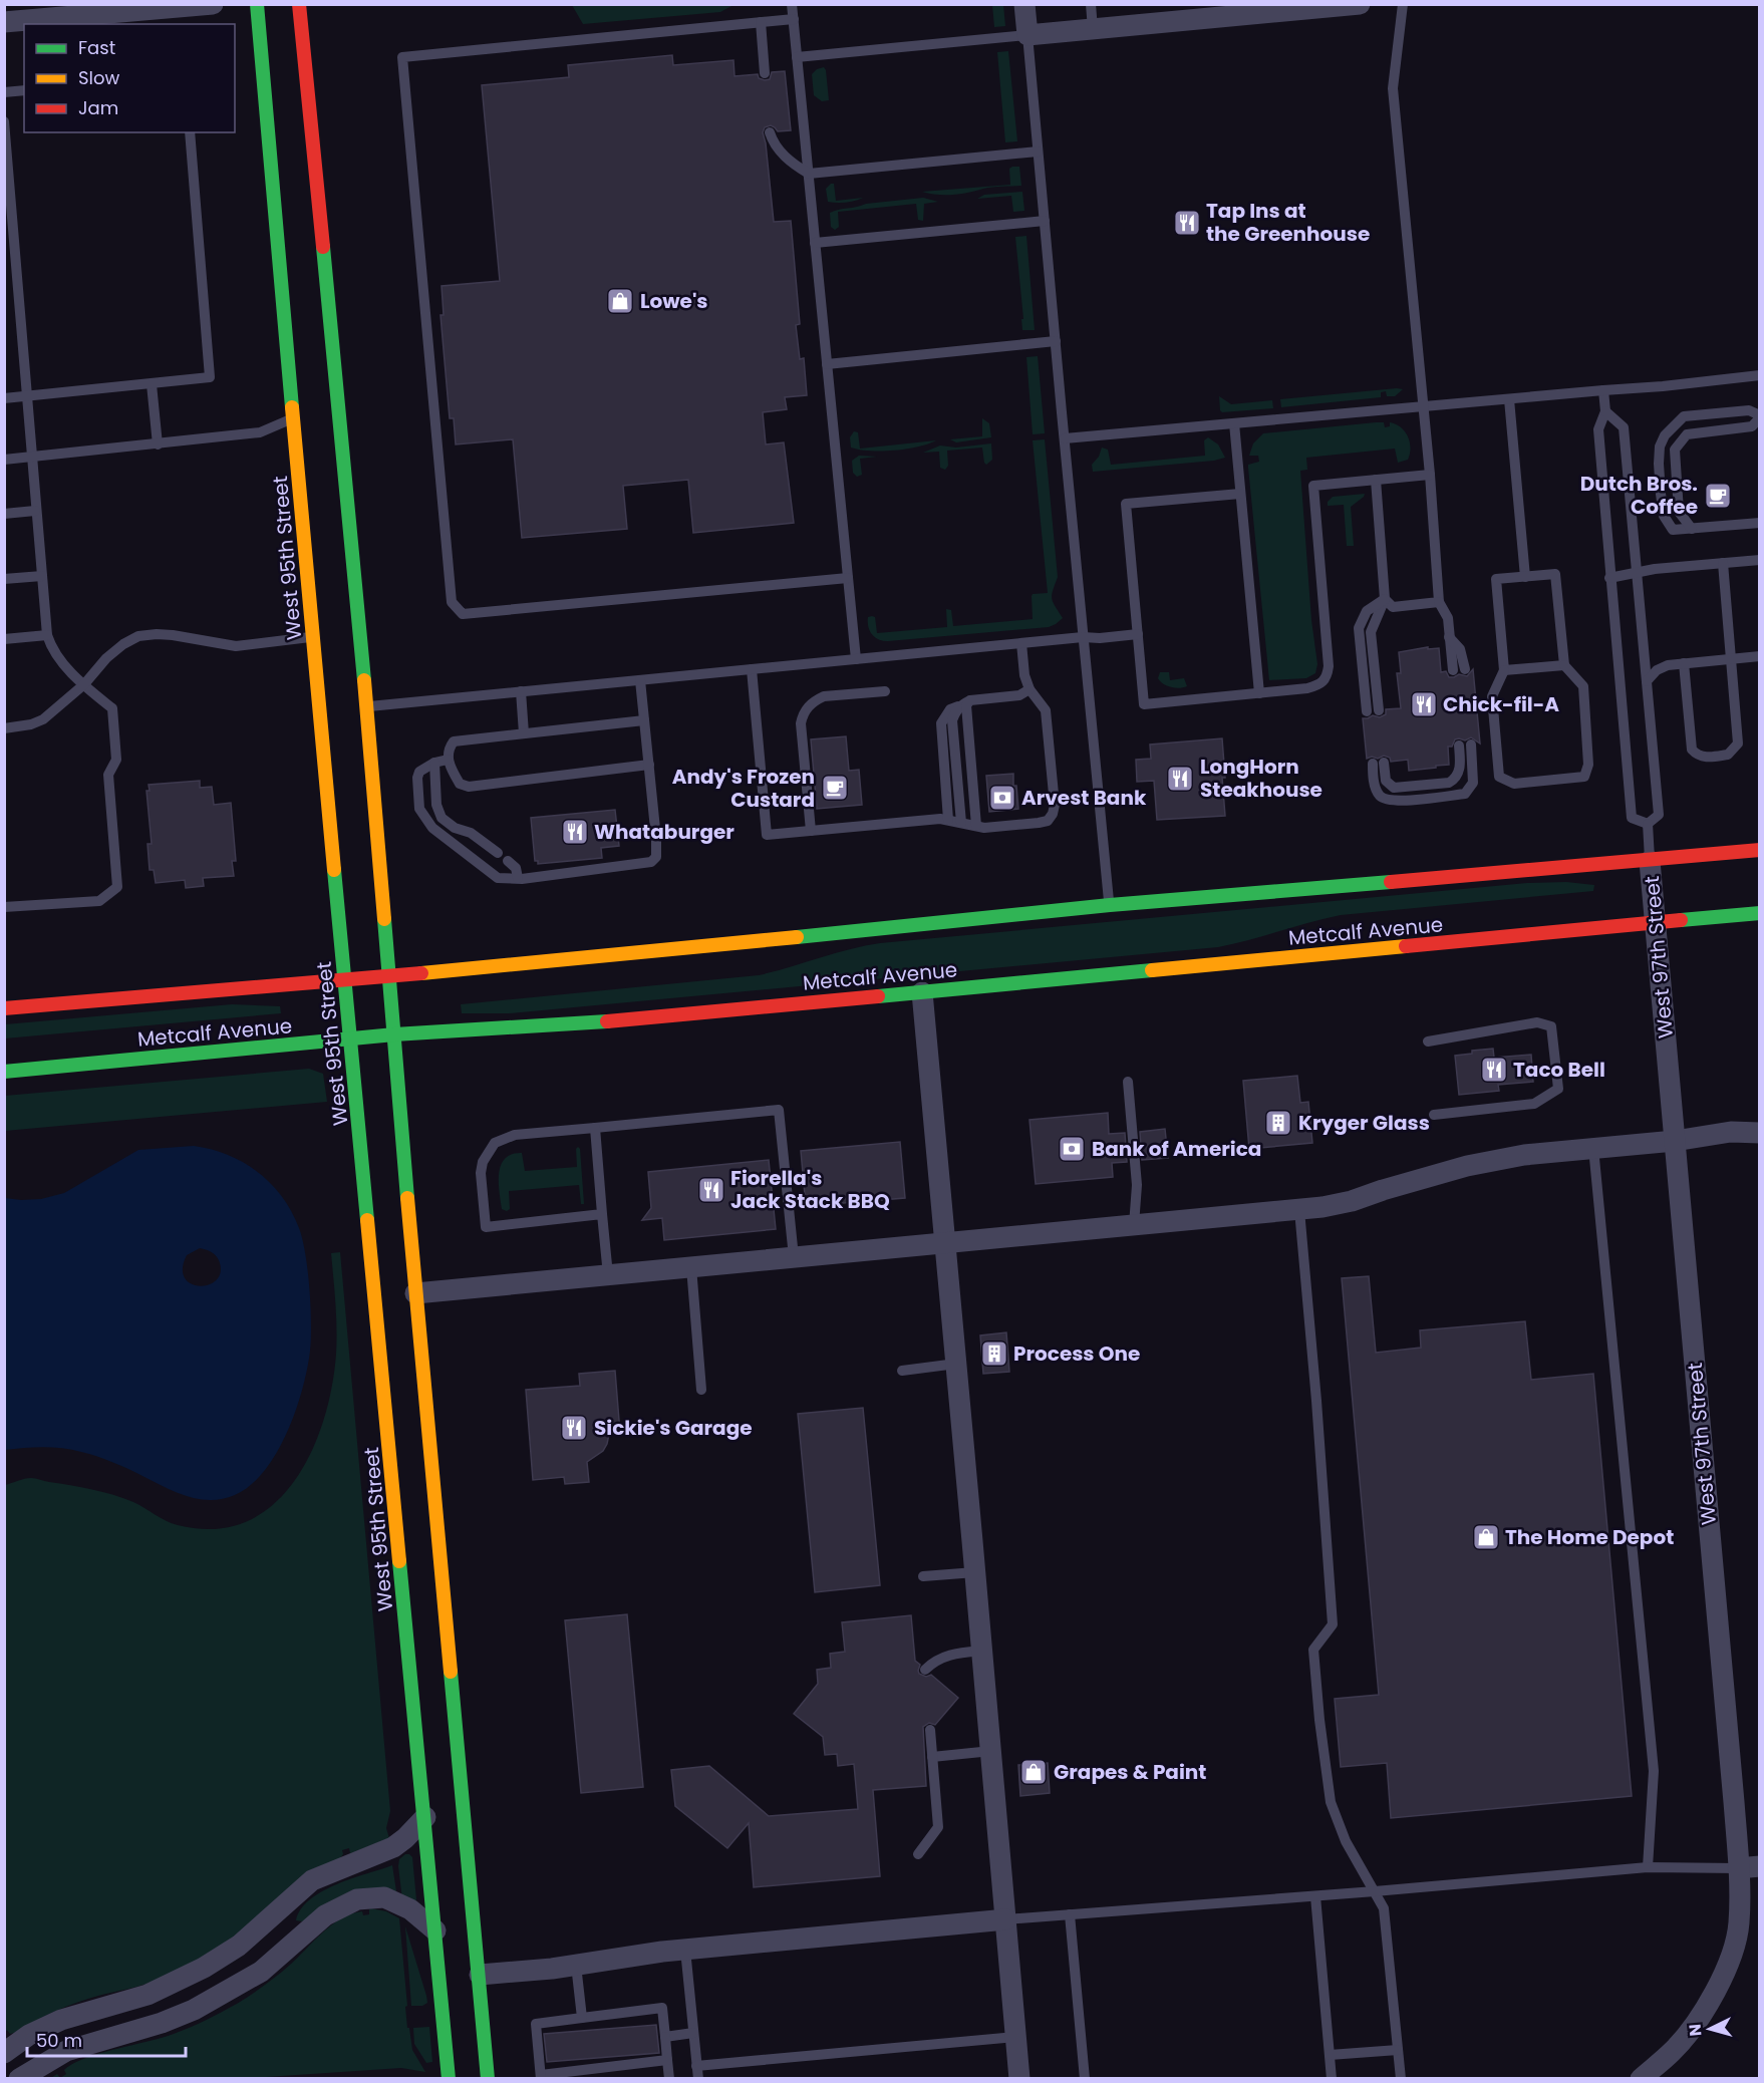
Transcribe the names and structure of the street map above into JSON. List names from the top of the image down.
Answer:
{
  "streets": {
    "main road": ["West 95th Street", "Metcalf Avenue"],
    "street": ["West 97th Street"]
  },
  "crossings": [
    ["West 95th Street", "Metcalf Avenue"],
    ["Metcalf Avenue", "West 97th Street"]
  ],
  "places": {
    "restaurant": [
      "Tap Ins at the Greenhouse",
      "Chick-fil-A",
      "LongHorn Steakhouse",
      "Whataburger",
      "Taco Bell",
      "Fiorella's Jack Stack BBQ",
      "Sickie's Garage"
    ],
    "shop": ["Lowe's", "The Home Depot", "Grapes & Paint"],
    "cafe": ["Dutch Bros. Coffee", "Andy's Frozen Custard"],
    "bank": ["Arvest Bank", "Bank of America"],
    "building": ["Kryger Glass", "Process One"]
  },
  "legend": ["Fast", "Slow", "Jam"],
  "scale_bar": "50 m",
  "north": "left"
}
